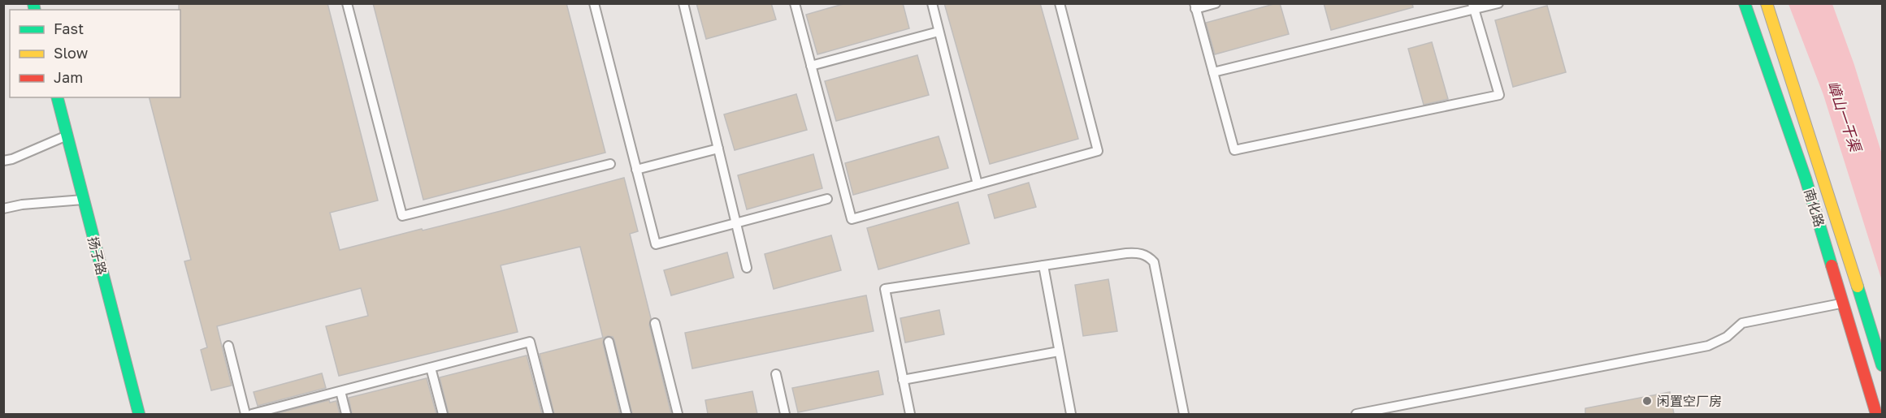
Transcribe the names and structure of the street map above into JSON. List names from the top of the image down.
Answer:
{
  "streets": {
    "main road": ["南化路", "扬子路"]
  },
  "water": ["嶂山一干渠"],
  "places": ["闲置空厂房"],
  "legend": ["Fast", "Slow", "Jam"]
}
